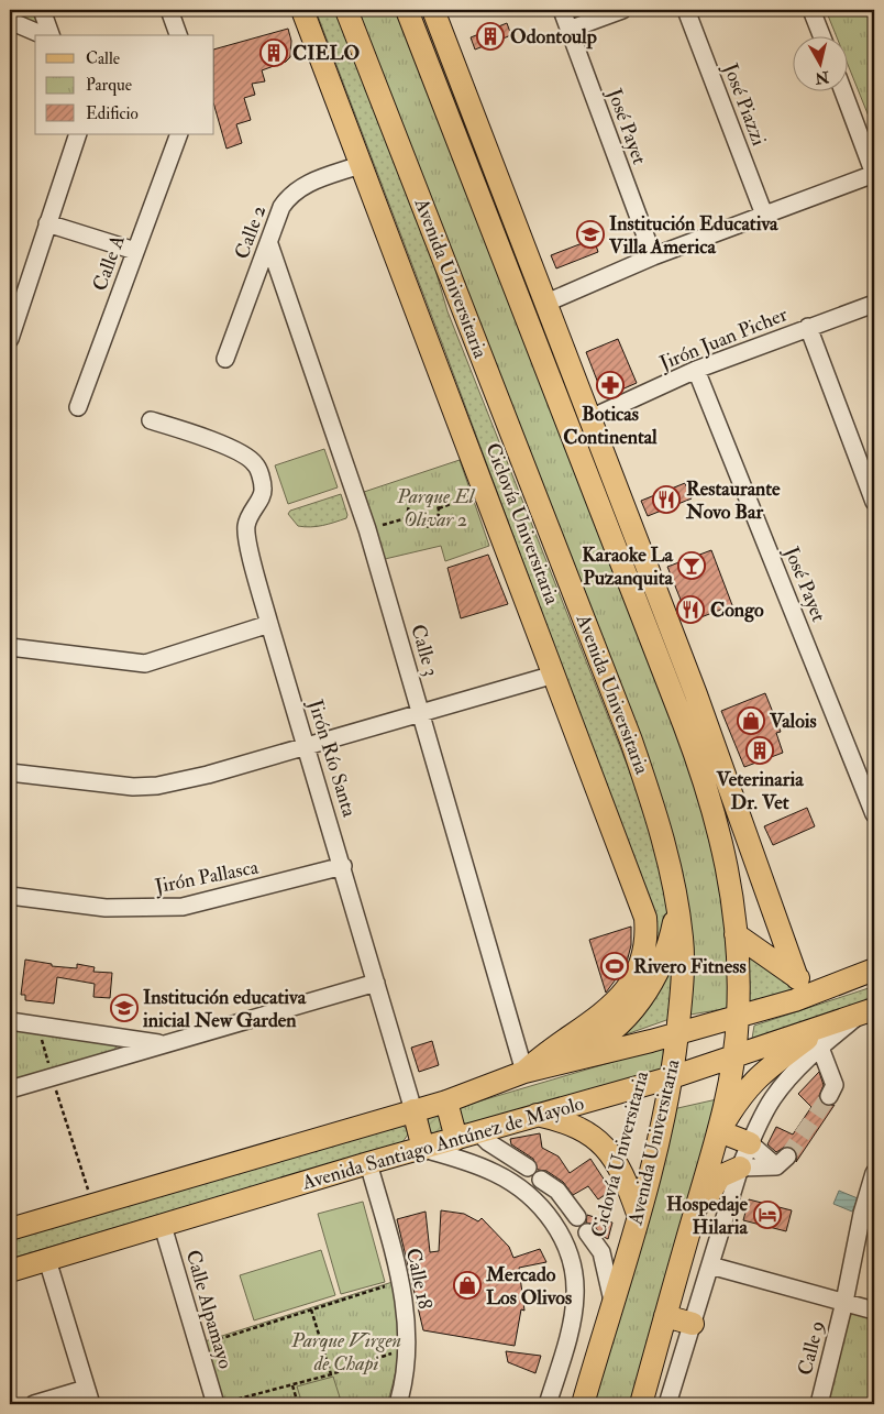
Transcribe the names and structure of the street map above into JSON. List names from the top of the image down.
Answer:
{
  "streets": {
    "main road": ["Avenida Universitaria", "Avenida Santiago Antúnez de Mayolo"],
    "street": [
      "José Piazzi",
      "José Payet",
      "Calle 2",
      "Calle A",
      "Jirón Juan Picher",
      "Calle 3",
      "Jirón Río Santa",
      "Jirón Pallasca",
      "Calle 18",
      "Calle Alpamayo",
      "Calle 9"
    ]
  },
  "crossings": [
    ["José Payet", "Jirón Juan Picher"],
    ["Calle 2", "Calle 3"],
    ["Avenida Universitaria", "Avenida Santiago Antúnez de Mayolo"],
    ["Calle 3", "Avenida Santiago Antúnez de Mayolo"],
    ["Jirón Río Santa", "Jirón Pallasca"],
    ["Jirón Río Santa", "Avenida Santiago Antúnez de Mayolo"],
    ["Avenida Santiago Antúnez de Mayolo", "Calle 18"],
    ["Avenida Santiago Antúnez de Mayolo", "Calle Alpamayo"]
  ],
  "parks": ["Parque El Olivar 2", "Parque Virgen de Chapi"],
  "places": {
    "building": ["Odontoulp", "CIELO", "Veterinaria Dr. Vet"],
    "school or university": ["Institución Educativa Villa America", "Institución educativa inicial New Garden"],
    "pharmacy": ["Boticas Continental"],
    "restaurant": ["Restaurante Novo Bar", "Congo"],
    "bar": ["Karaoke La Puzanquita"],
    "shop": ["Valois", "Mercado Los Olivos"],
    "sports": ["Rivero Fitness"],
    "hotel": ["Hospedaje Hilaria"]
  },
  "legend": ["Calle", "Parque", "Edificio"],
  "north": "bottom"
}
